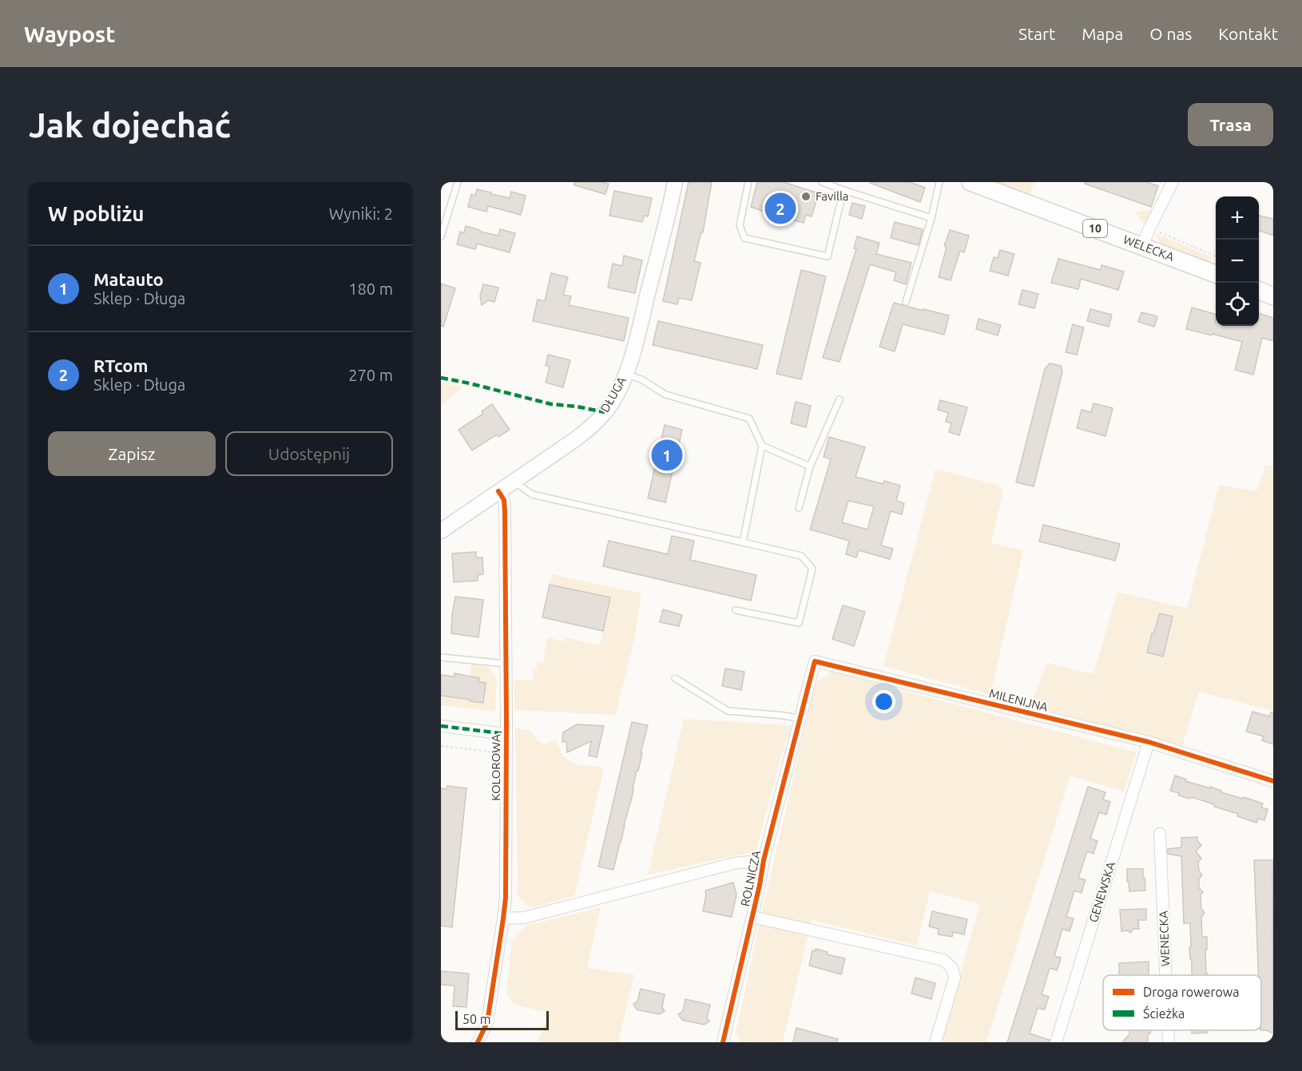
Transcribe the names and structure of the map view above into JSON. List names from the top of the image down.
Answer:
{
  "streets": {
    "main road": ["10", "WELECKA"],
    "street": [
      "DŁUGA",
      "MILENIJNA",
      "KOLOROWA",
      "ROLNICZA",
      "GENEWSKA",
      "WENECKA"
    ]
  },
  "crossings": [
    ["DŁUGA", "KOLOROWA"],
    ["MILENIJNA", "ROLNICZA"],
    ["MILENIJNA", "GENEWSKA"]
  ],
  "places": ["Favilla"],
  "legend": ["Droga rowerowa", "Ścieżka"],
  "scale_bar": "50 m",
  "page": {
    "header": "Waypost",
    "nav": [
      "Start",
      "Mapa",
      "O nas",
      "Kontakt"
    ],
    "buttons": [
      "Trasa",
      ["Zapisz", "Udostępnij"]
    ],
    "title": "Jak dojechać",
    "heading": ["W pobliżu", "Wyniki: 2"],
    "pins": ["2", "1"],
    "map_buttons": ["+", "−"],
    "list": [
      {
        "mark": "1",
        "name": "Matauto",
        "note": "Sklep · Długa",
        "value": "180 m"
      },
      {
        "mark": "2",
        "name": "RTcom",
        "note": "Sklep · Długa",
        "value": "270 m"
      }
    ],
    "scale": "50 m"
  }
}
